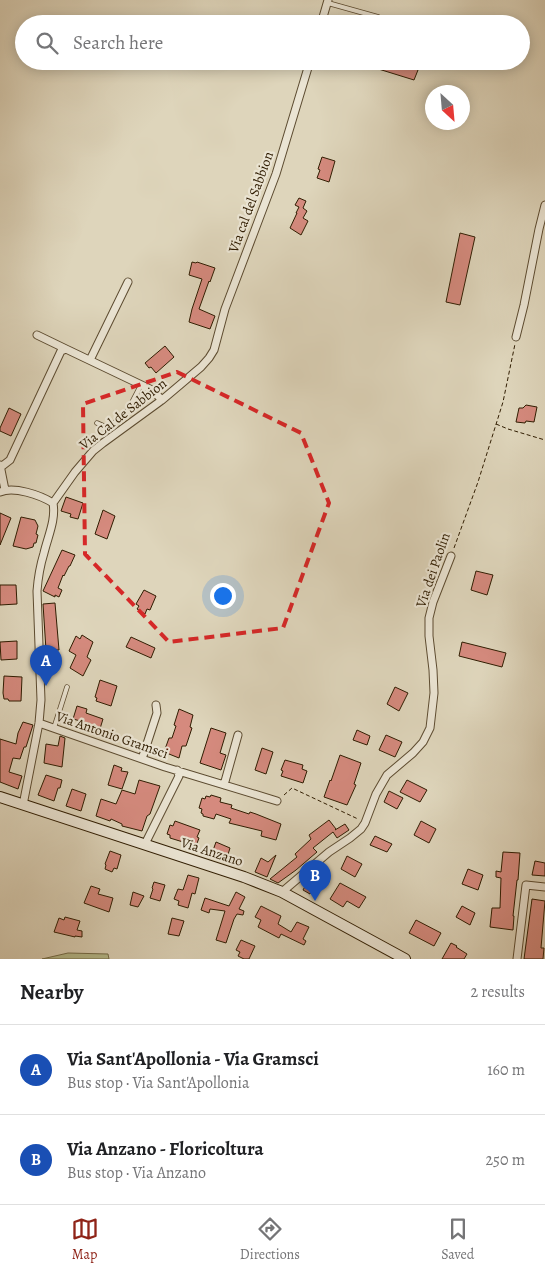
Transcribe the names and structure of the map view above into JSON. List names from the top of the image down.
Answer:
{
  "streets": {
    "main road": ["Via Anzano"],
    "street": [
      "Via cal del Sabbion",
      "Via Cal de Sabbion",
      "Via dei Paolin",
      "Via Antonio Gramsci"
    ]
  },
  "crossings": [
    ["Via cal del Sabbion", "Via Cal de Sabbion"],
    ["Via dei Paolin", "Via Anzano"],
    ["Via Antonio Gramsci", "Via Anzano"]
  ],
  "north": "bottom right",
  "page": {
    "search": "Search here",
    "pins": ["A", "B"],
    "heading": ["Nearby", "2 results"],
    "list": [
      {
        "mark": "A",
        "name": "Via Sant'Apollonia - Via Gramsci",
        "note": "Bus stop · Via Sant'Apollonia",
        "value": "160 m"
      },
      {
        "mark": "B",
        "name": "Via Anzano - Floricoltura",
        "note": "Bus stop · Via Anzano",
        "value": "250 m"
      }
    ],
    "nav": ["Map", "Directions", "Saved"]
  }
}
